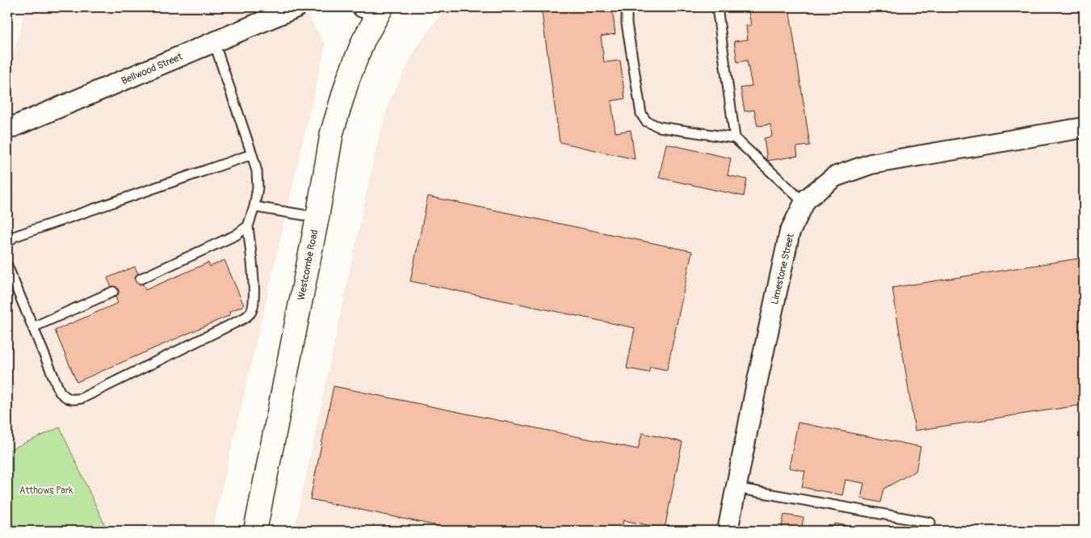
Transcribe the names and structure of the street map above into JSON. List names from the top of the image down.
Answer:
{
  "streets": {
    "street": ["Bellwood Street", "Westcombe Road", "Limestone Street"]
  },
  "parks": ["Atthows Park"]
}
